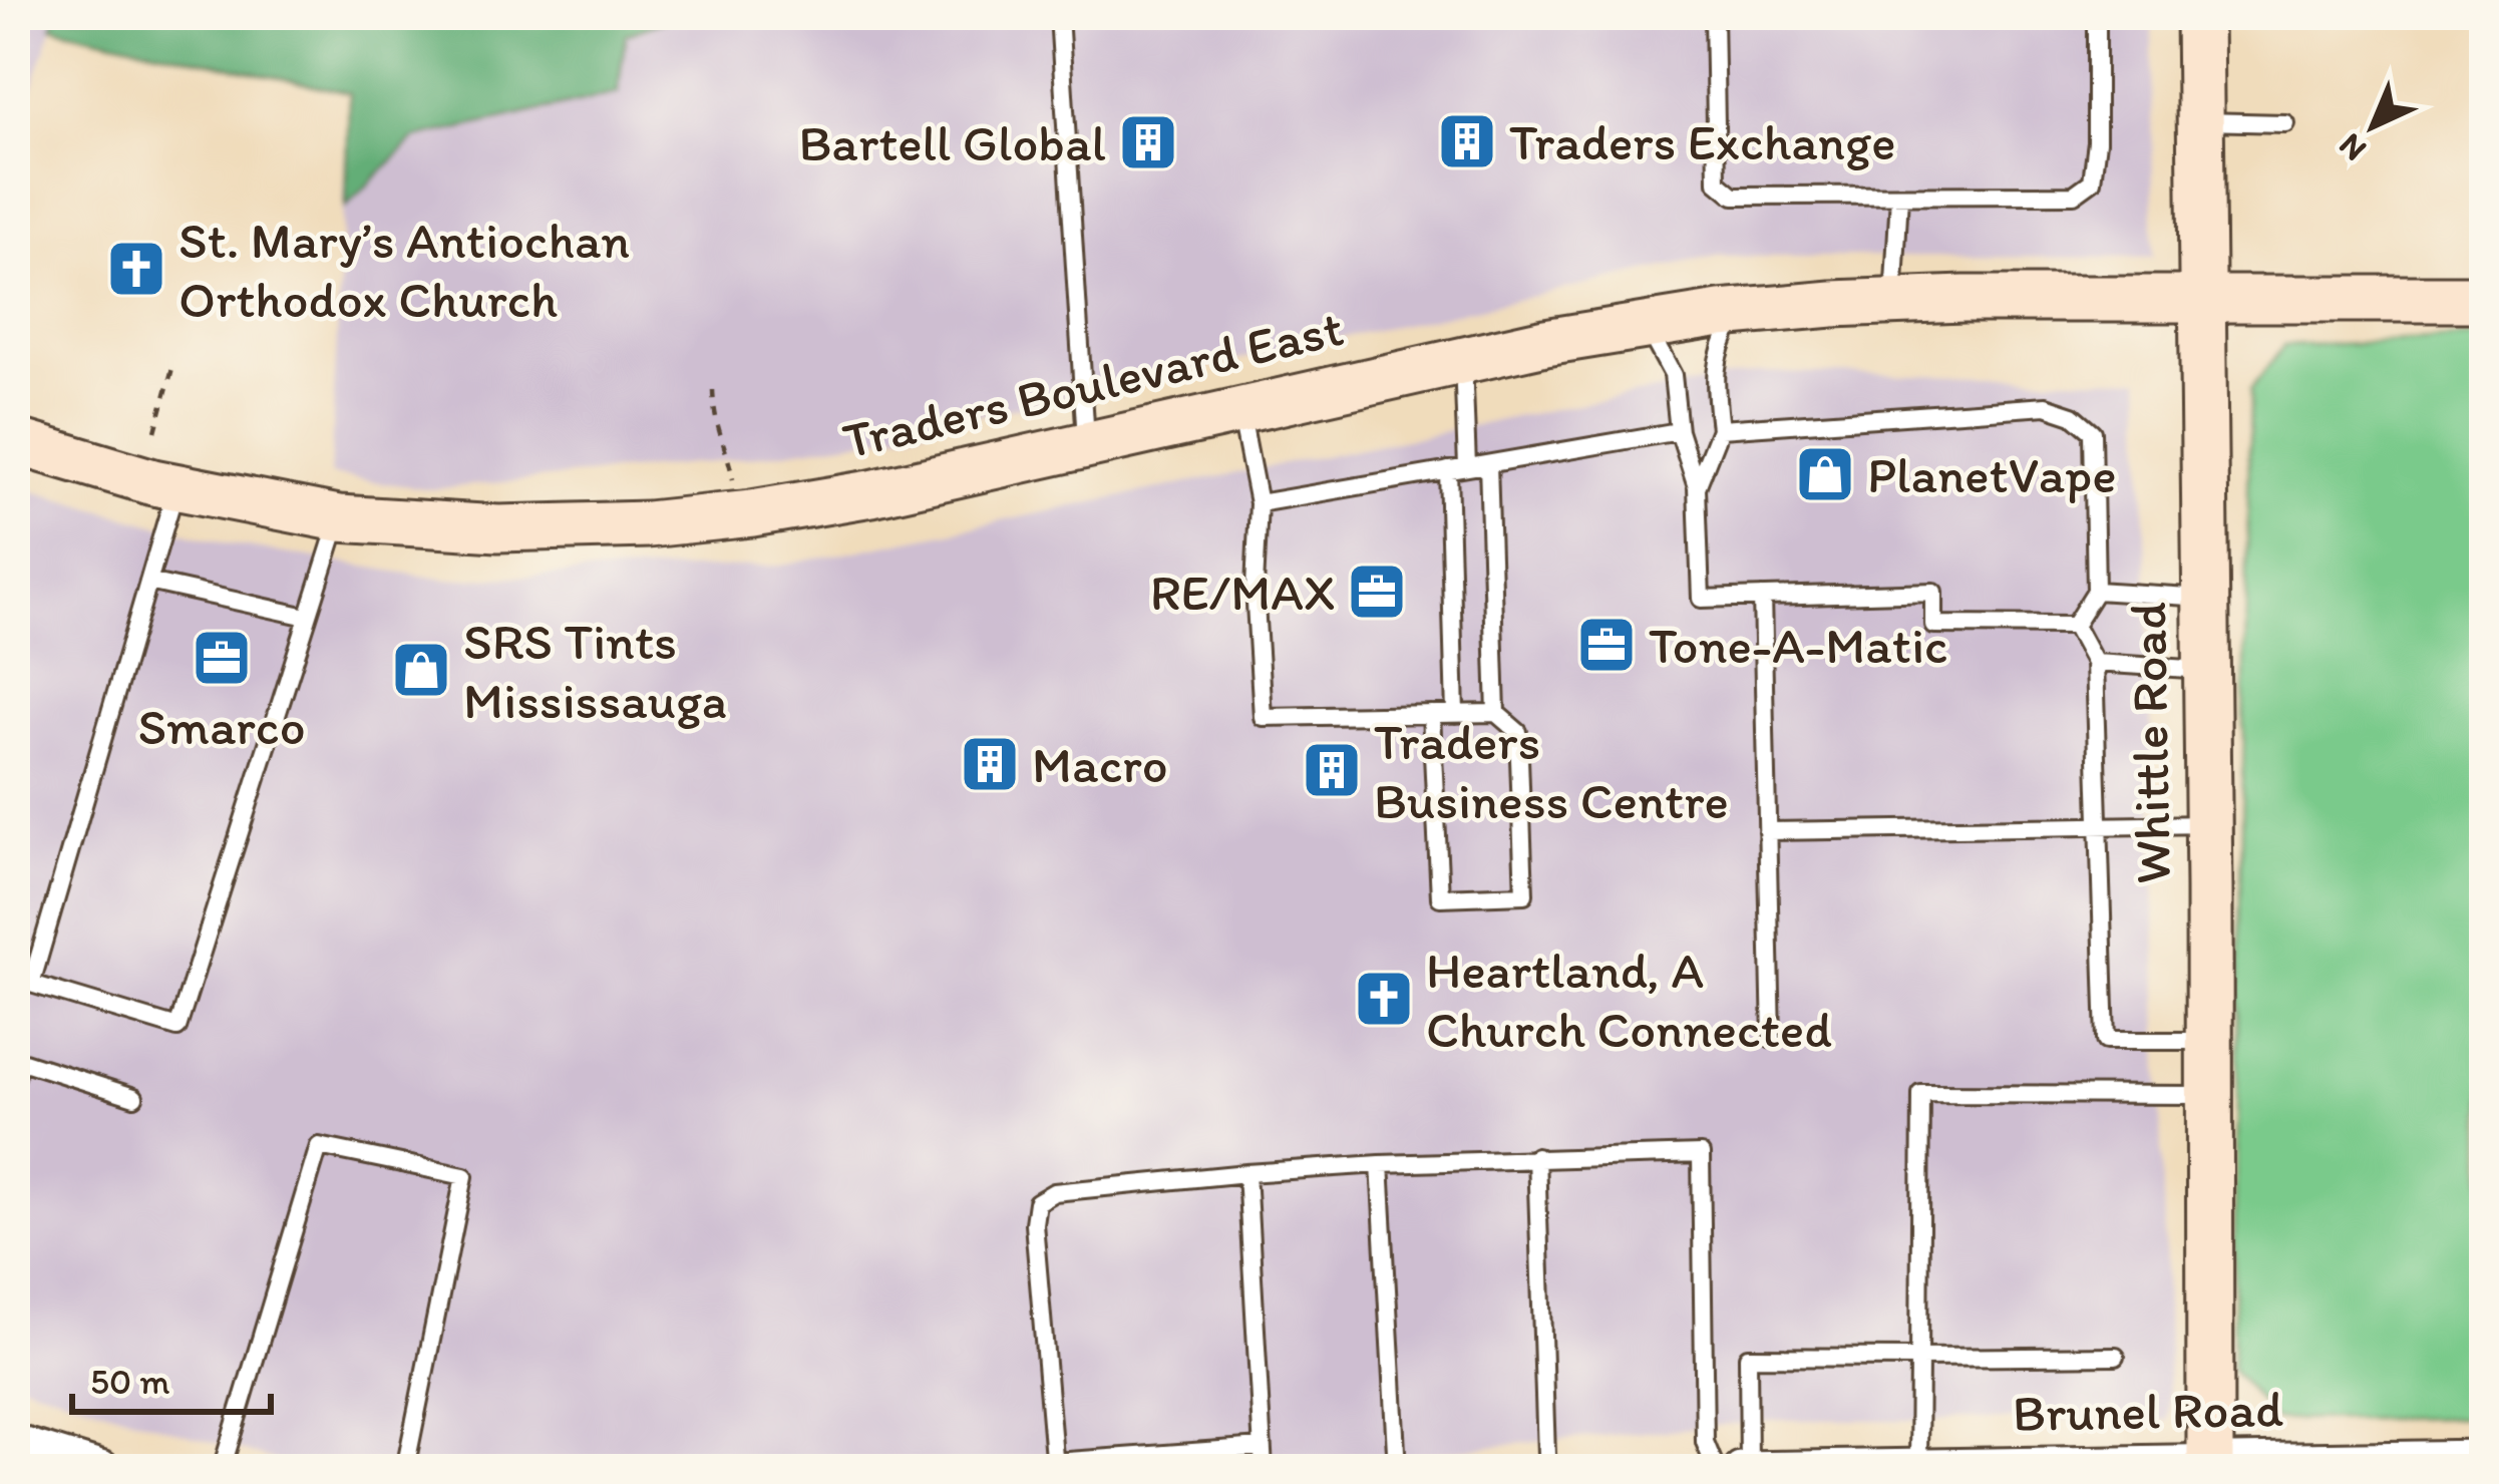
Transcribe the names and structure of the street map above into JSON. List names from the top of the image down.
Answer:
{
  "streets": {
    "street": ["Traders Boulevard East", "Whittle Road", "Brunel Road"]
  },
  "crossings": [
    ["Traders Boulevard East", "Whittle Road"],
    ["Whittle Road", "Brunel Road"]
  ],
  "places": {
    "building": [
      "Traders Exchange",
      "Bartell Global",
      "Macro",
      "Traders Business Centre"
    ],
    "church": ["St. Mary’s Antiochan Orthodox Church", "Heartland, A Church Connected"],
    "shop": ["PlanetVape", "SRS Tints Mississauga"],
    "office": ["RE/MAX", "Tone-A-Matic", "Smarco"]
  },
  "scale_bar": "50 m",
  "north": "bottom left"
}
